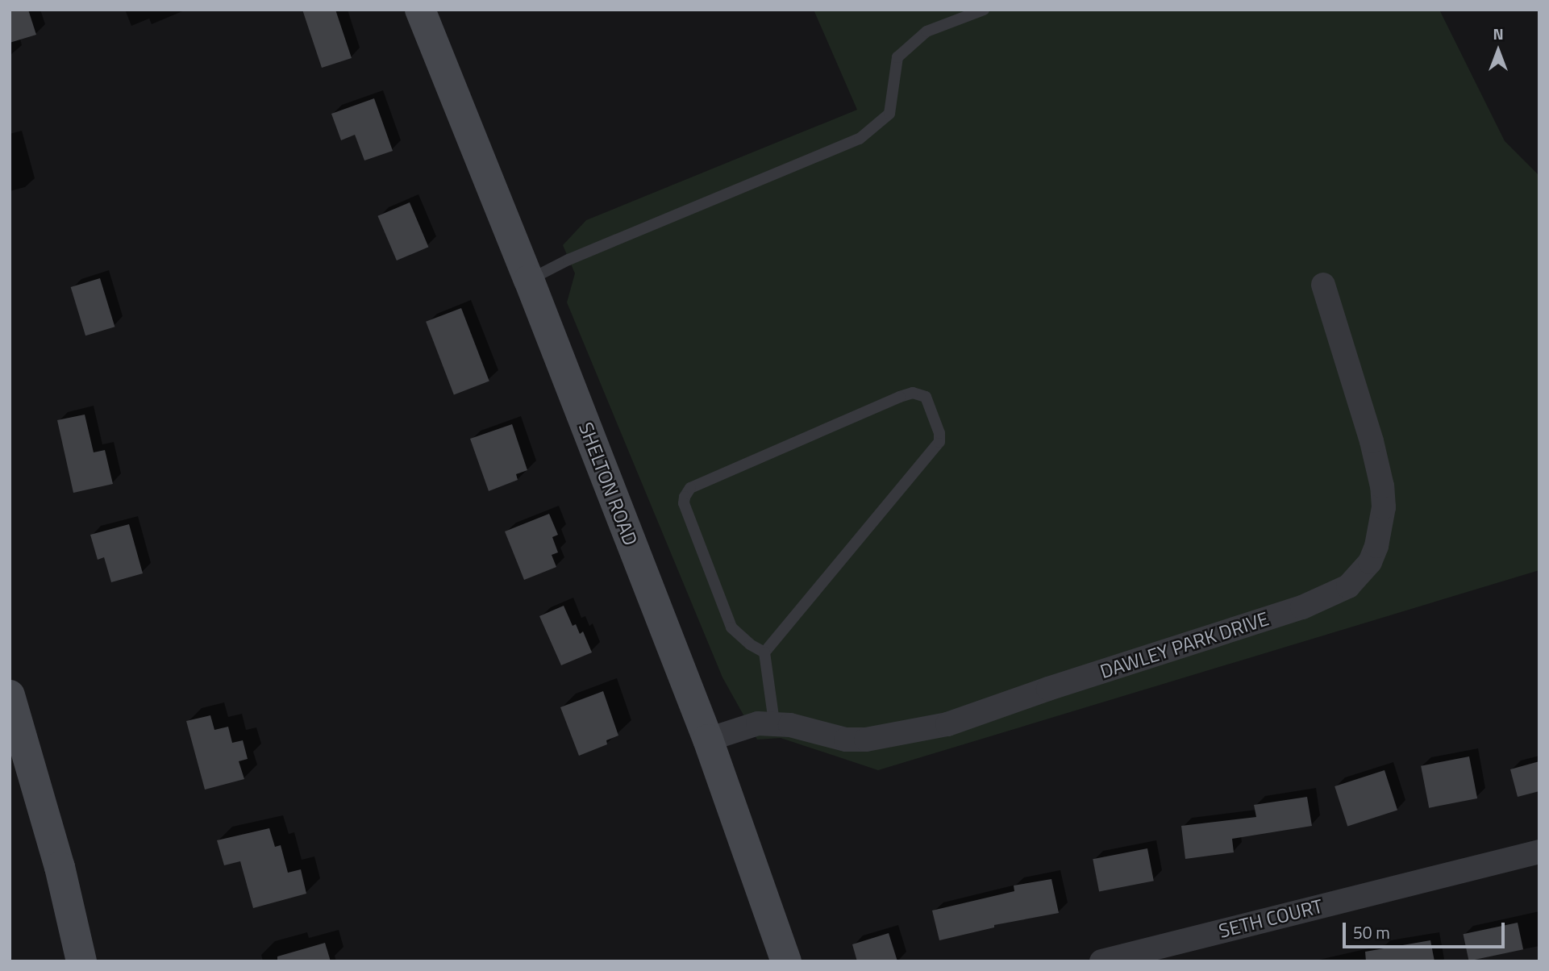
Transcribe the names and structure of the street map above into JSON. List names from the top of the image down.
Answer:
{
  "streets": {
    "street": ["SHELTON ROAD", "DAWLEY PARK DRIVE", "SETH COURT"]
  },
  "crossings": [
    ["SHELTON ROAD", "DAWLEY PARK DRIVE"]
  ],
  "scale_bar": "50 m",
  "north": "top"
}
